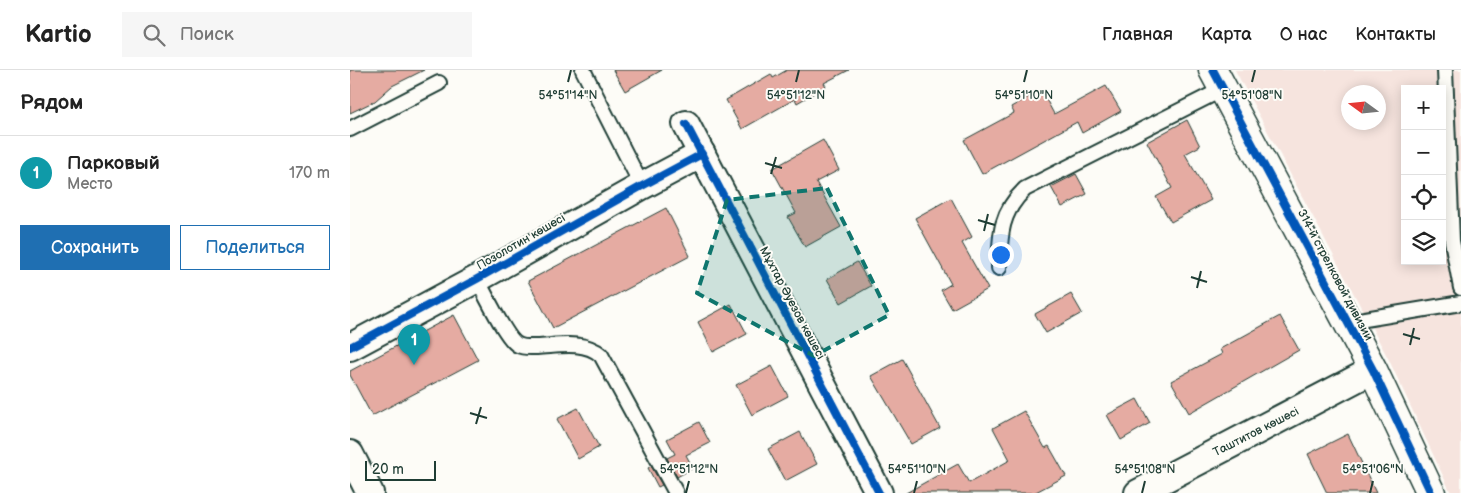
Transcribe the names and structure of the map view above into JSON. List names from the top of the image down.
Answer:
{
  "streets": {
    "street": [
      "Позолотин көшесі",
      "314-й стрелковой дивизии",
      "Мұхтар Әуезов көшесі",
      "Таштитов көшесі"
    ]
  },
  "crossings": [
    ["Позолотин көшесі", "Мұхтар Әуезов көшесі"],
    ["314-й стрелковой дивизии", "Таштитов көшесі"]
  ],
  "scale_bar": "20 m",
  "north": "left",
  "page": {
    "header": "Kartio",
    "search": "Поиск",
    "nav": [
      "Главная",
      "Карта",
      "О нас",
      "Контакты"
    ],
    "heading": "Рядом",
    "map_buttons": ["+", "−"],
    "list": [
      {
        "mark": "1",
        "name": "Парковый",
        "note": "Место",
        "value": "170 m"
      }
    ],
    "buttons": ["Сохранить", "Поделиться"],
    "pins": "1",
    "scale": "20 m"
  },
  "coordinates": [
    "54°51'14\"N",
    "54°51'12\"N",
    "54°51'10\"N",
    "54°51'08\"N",
    "54°51'06\"N"
  ]
}
